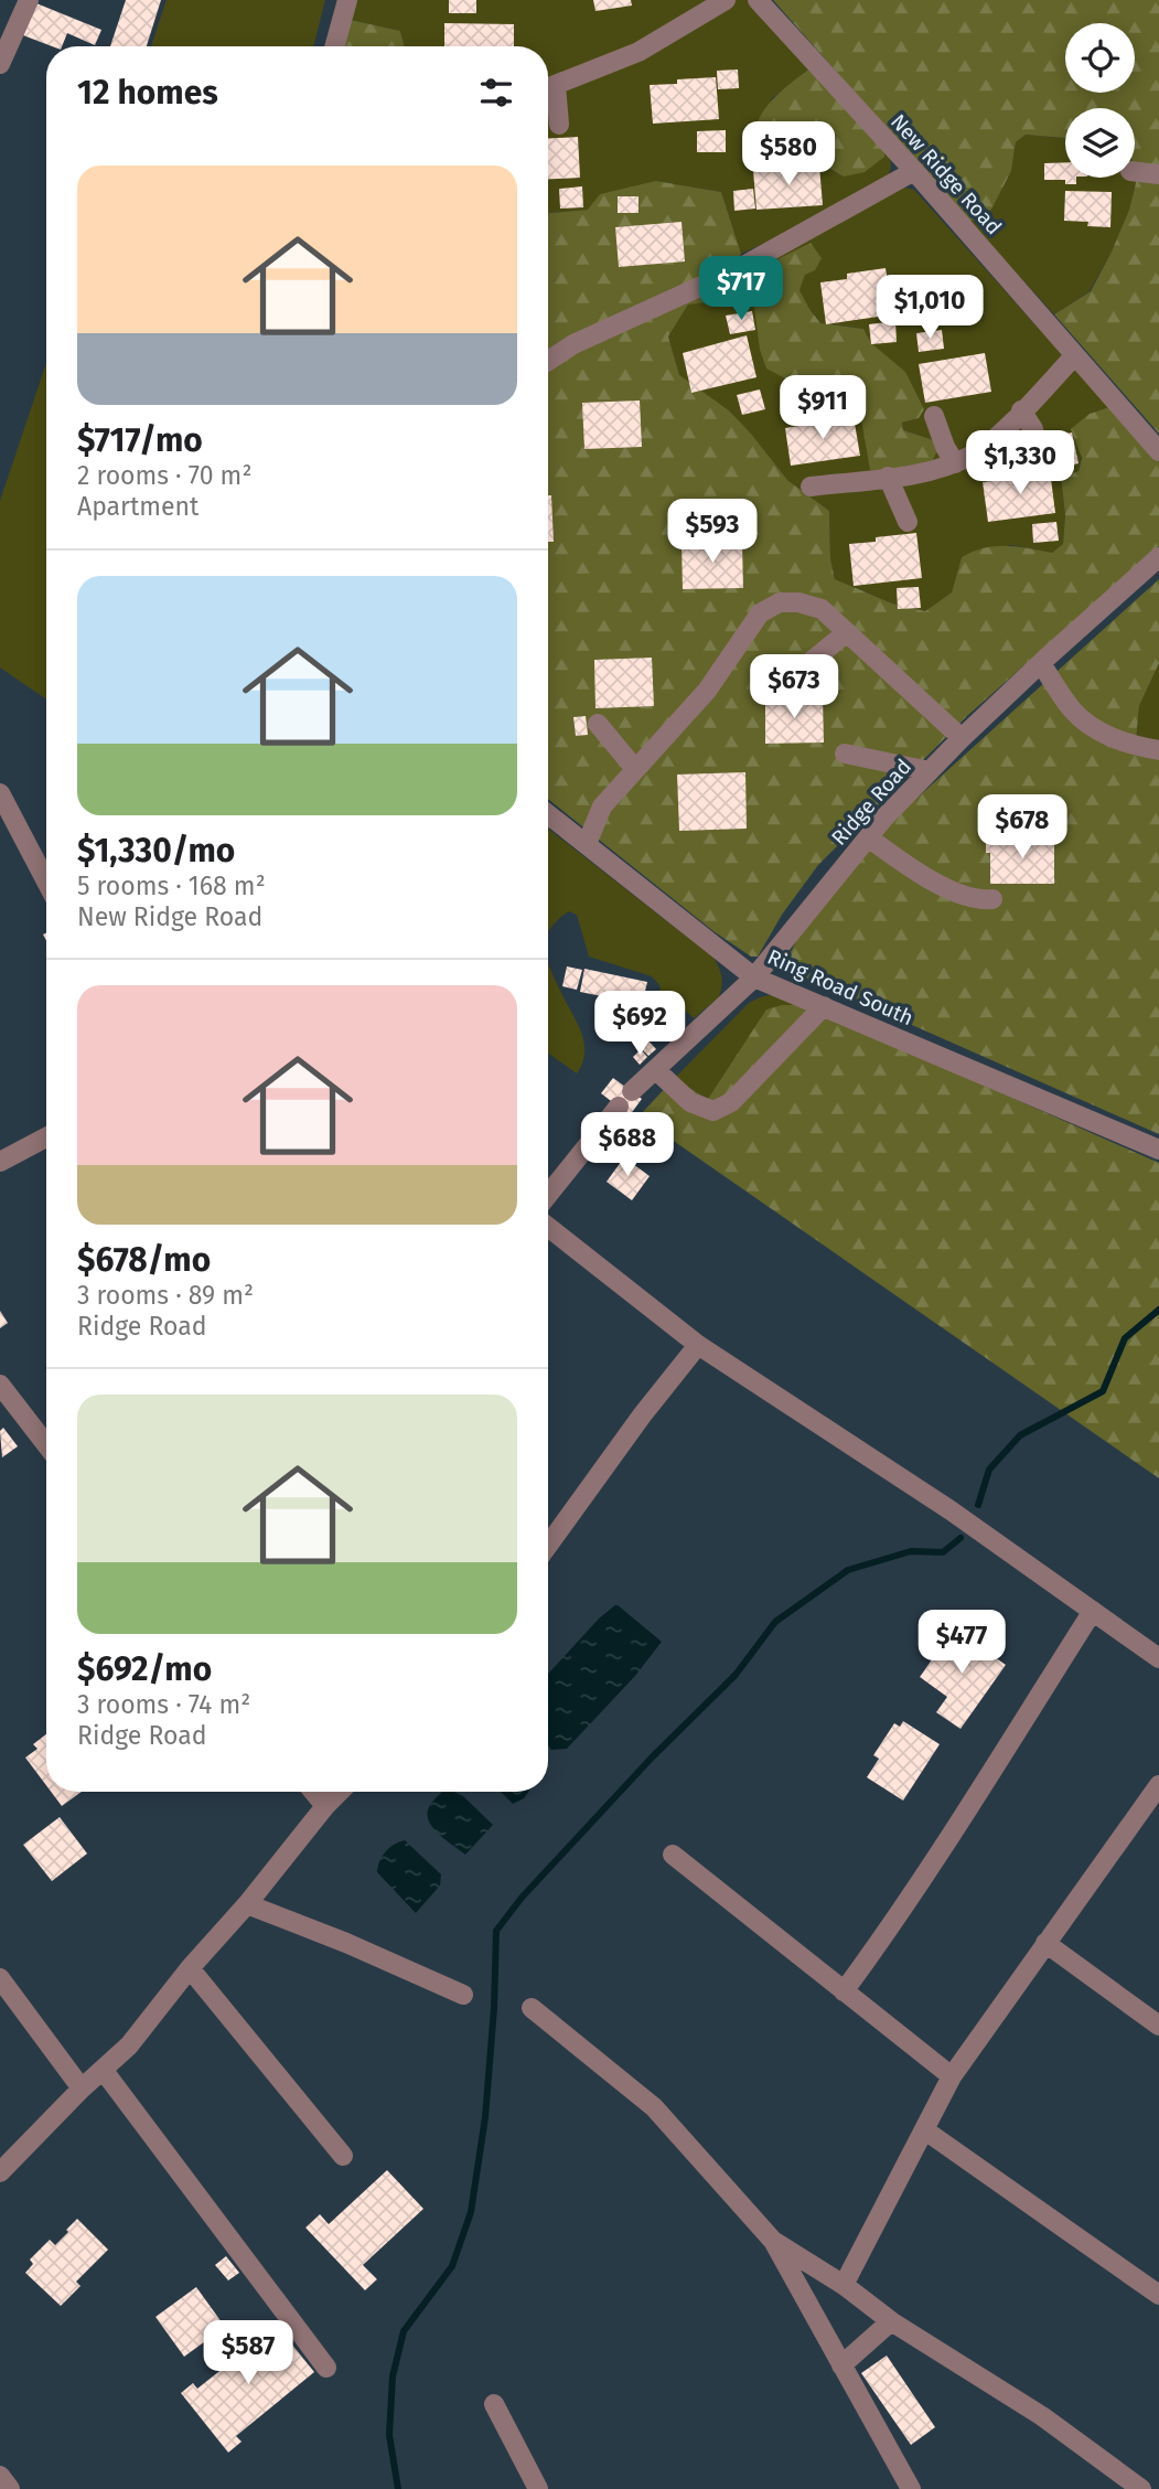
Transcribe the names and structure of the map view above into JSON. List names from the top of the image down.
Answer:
{
  "streets": {
    "street": ["New Ridge Road", "Ridge Road", "Ring Road South"]
  },
  "crossings": [
    ["Ridge Road", "Ring Road South"]
  ],
  "page": {
    "heading": "12 homes",
    "price": [
      "$580",
      "$717",
      "$1,010",
      "$911",
      "$1,330",
      "$593",
      "$673",
      "$678",
      "$692",
      "$688",
      "$477",
      "$587"
    ],
    "list": [
      {
        "name": "$717/mo",
        "note": "2 rooms · 70 m² · Apartment"
      },
      {
        "name": "$1,330/mo",
        "note": "5 rooms · 168 m² · New Ridge Road"
      },
      {
        "name": "$678/mo",
        "note": "3 rooms · 89 m² · Ridge Road"
      },
      {
        "name": "$692/mo",
        "note": "3 rooms · 74 m² · Ridge Road"
      }
    ]
  }
}
